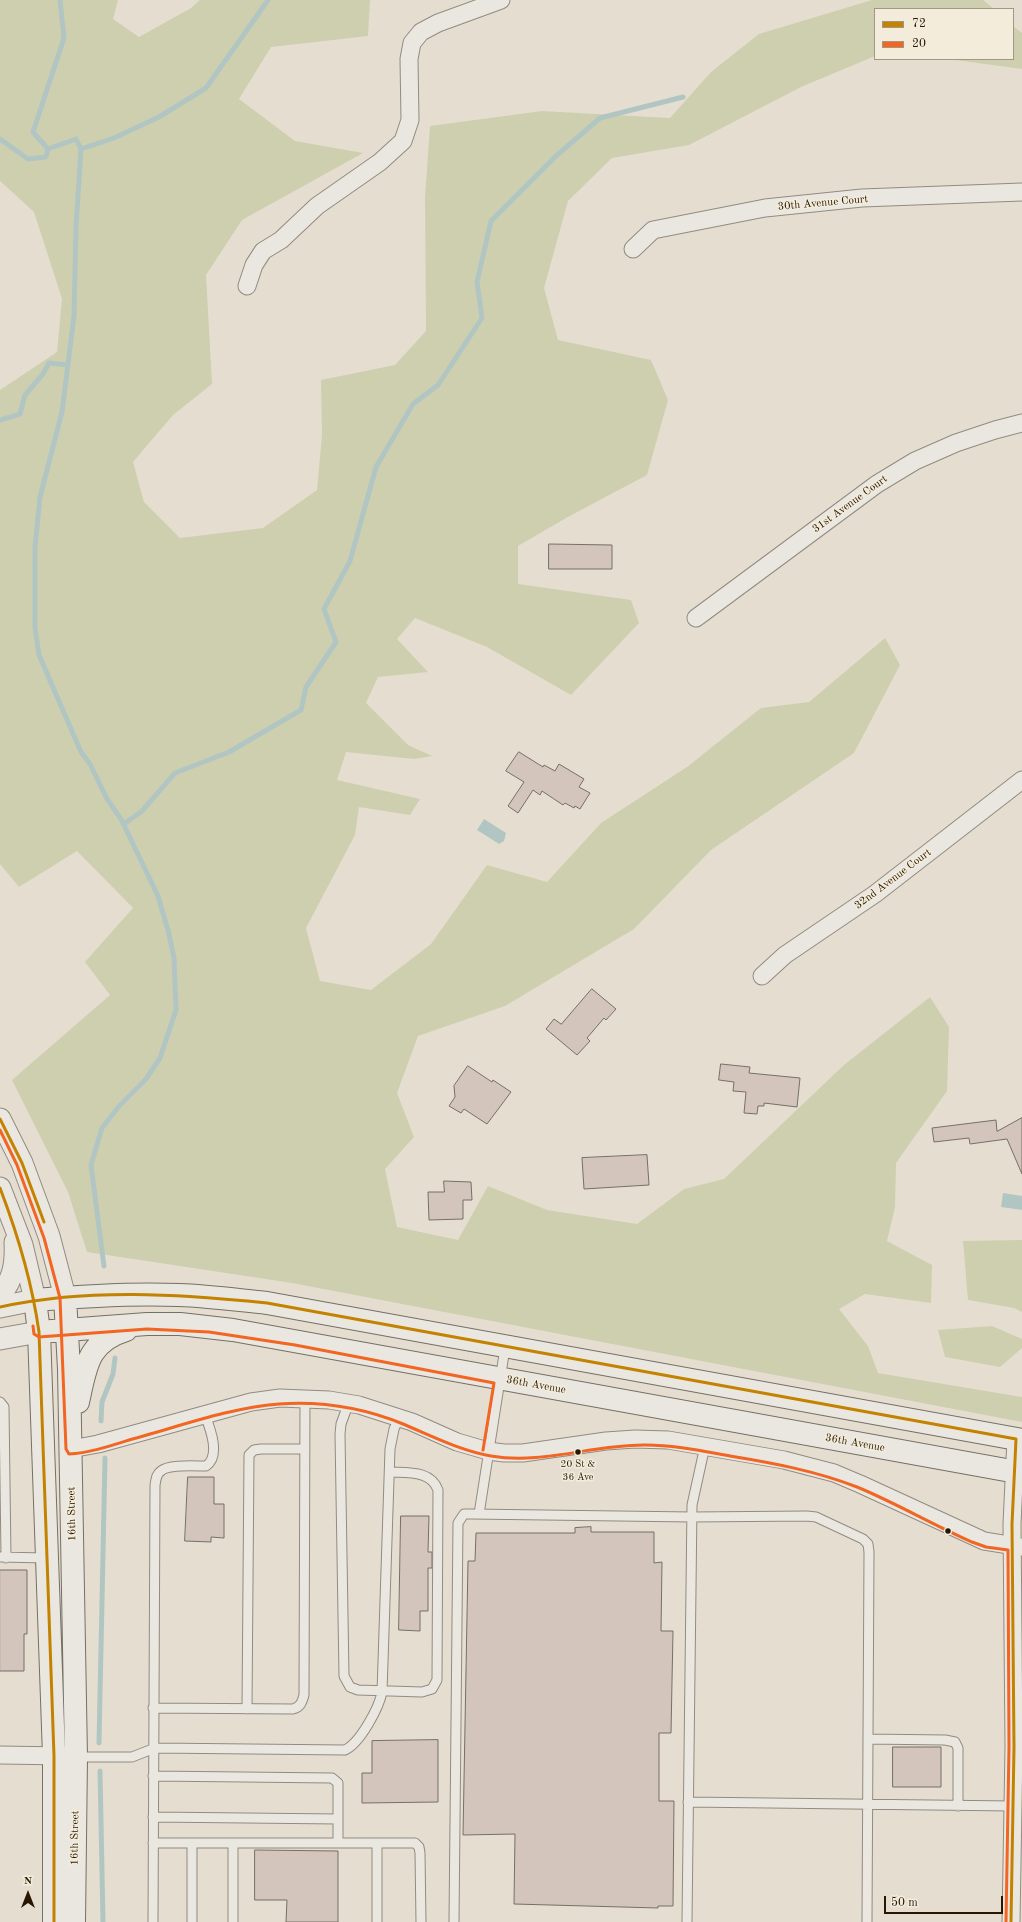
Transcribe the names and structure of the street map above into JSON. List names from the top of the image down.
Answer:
{
  "streets": {
    "main road": ["36th Avenue", "16th Street"],
    "street": ["30th Avenue Court", "31st Avenue Court", "32nd Avenue Court"]
  },
  "crossings": [
    ["36th Avenue", "16th Street"]
  ],
  "places": ["20 St & 36 Ave"],
  "lines": ["transit line 72", "transit line 20"],
  "legend": ["72", "20"],
  "scale_bar": "50 m",
  "north": "top"
}
